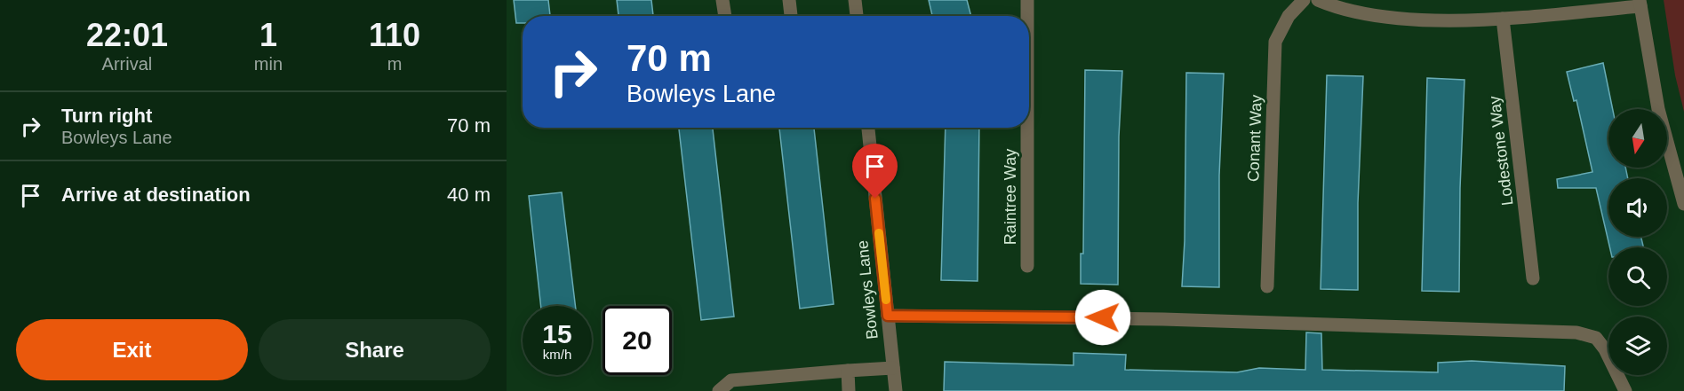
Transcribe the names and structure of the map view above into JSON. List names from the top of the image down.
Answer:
{
  "streets": {
    "street": [
      "Conant Way",
      "Lodestone Way",
      "Raintree Way",
      "Bowleys Lane"
    ]
  },
  "north": "bottom",
  "page": {
    "eta": [
      "22:01",
      "Arrival",
      "1",
      "min",
      "110",
      "m"
    ],
    "turn": ["70 m", "Bowleys Lane"],
    "list": [
      {
        "name": "Turn right",
        "note": "Bowleys Lane",
        "value": "70 m"
      },
      {
        "name": "Arrive at destination",
        "value": "40 m"
      }
    ],
    "speed": "15 km/h",
    "limit": "20",
    "buttons": ["Exit", "Share"]
  }
}
